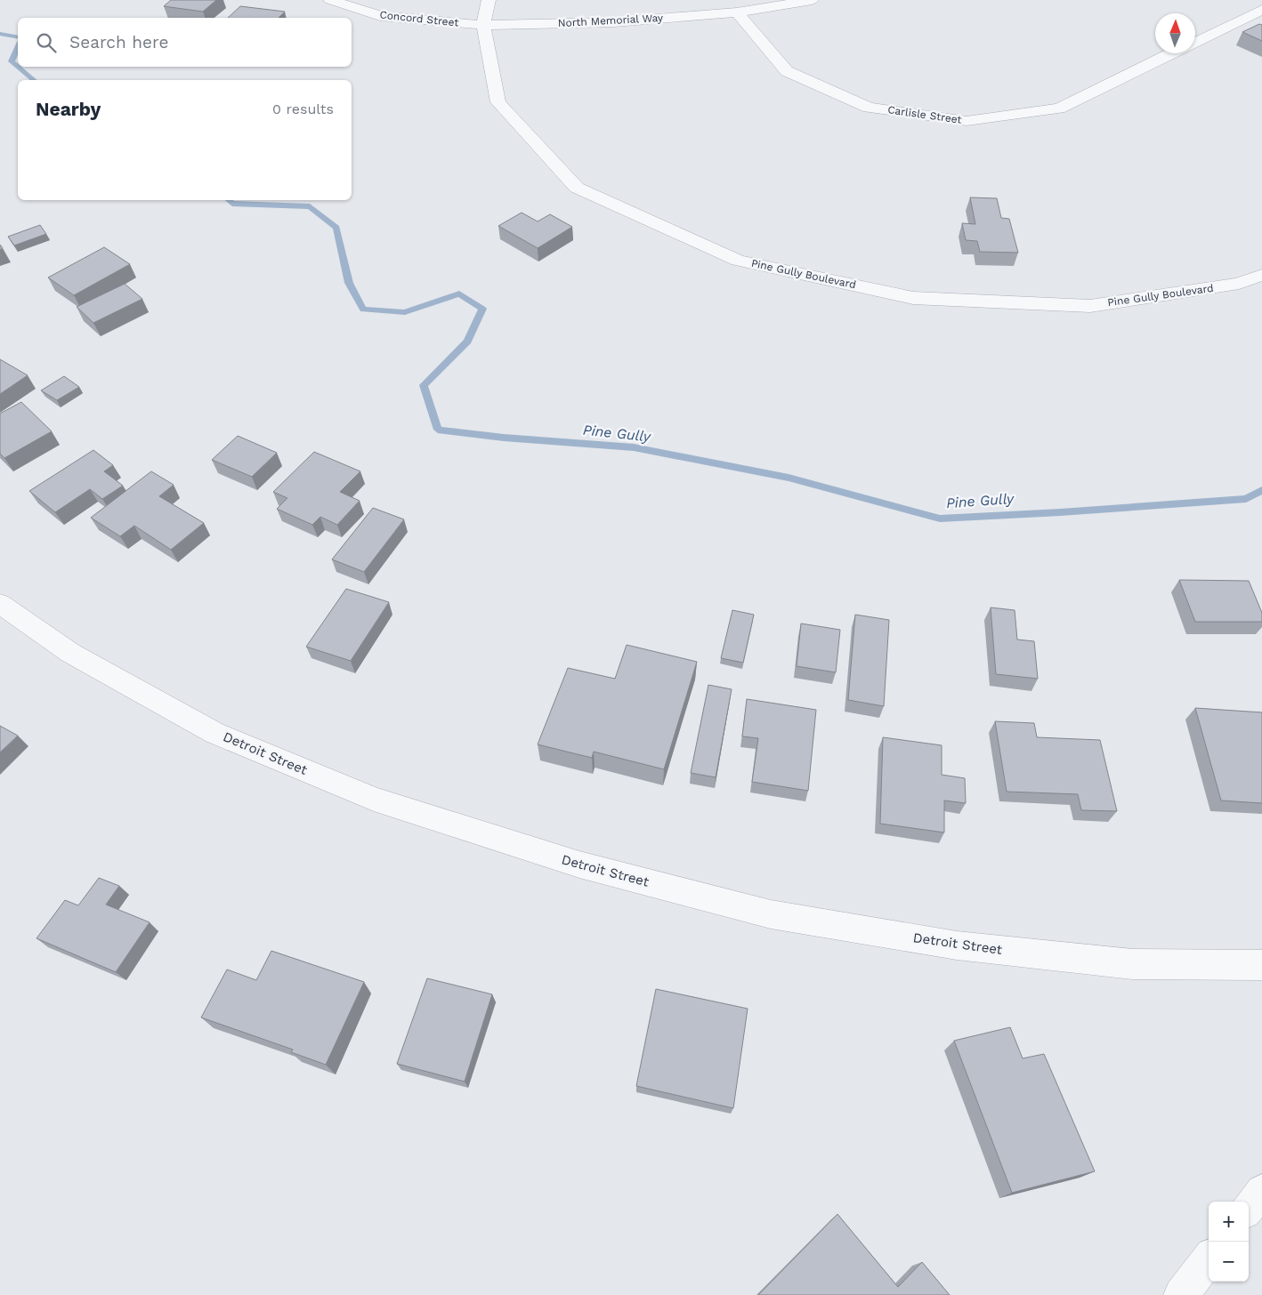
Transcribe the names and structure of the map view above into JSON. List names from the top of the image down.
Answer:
{
  "streets": {
    "street": [
      "Concord Street",
      "North Memorial Way",
      "Carlisle Street",
      "Pine Gully Boulevard",
      "Detroit Street"
    ]
  },
  "crossings": [
    ["Concord Street", "North Memorial Way"],
    ["Concord Street", "Pine Gully Boulevard"],
    ["North Memorial Way", "Carlisle Street"],
    ["North Memorial Way", "Pine Gully Boulevard"]
  ],
  "water": ["Pine Gully"],
  "north": "top",
  "page": {
    "search": "Search here",
    "heading": ["Nearby", "0 results"],
    "map_buttons": ["+", "−"]
  }
}
